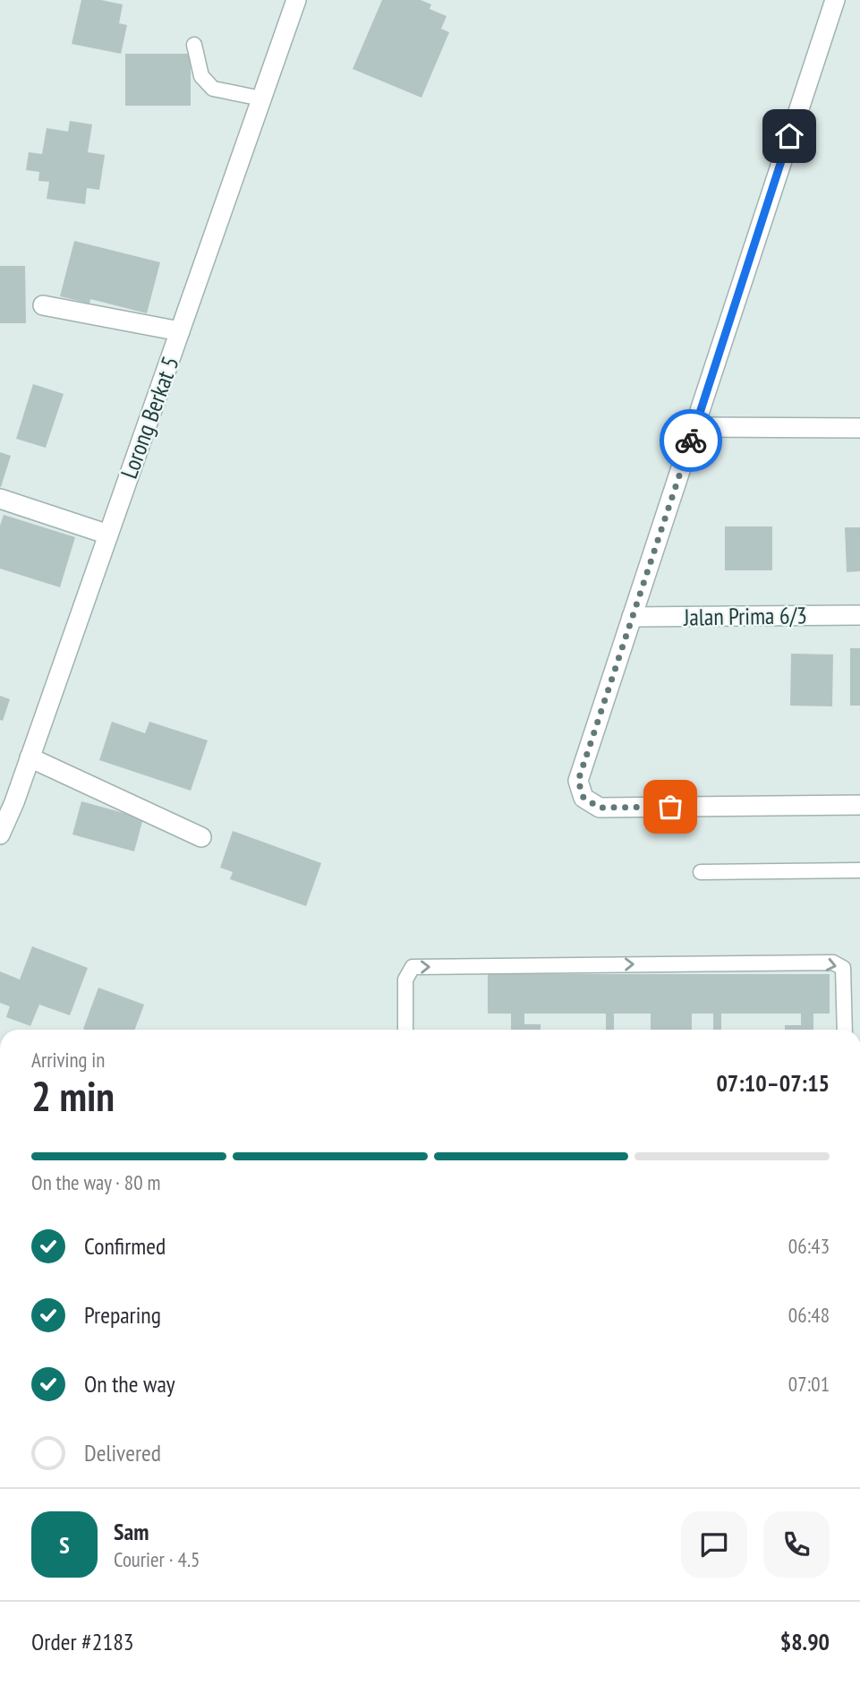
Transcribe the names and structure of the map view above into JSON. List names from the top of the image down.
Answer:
{
  "streets": {
    "street": ["Lorong Berkat 5", "Jalan Prima 6/3"]
  },
  "page": {
    "heading": ["2 min", "Arriving in", "07:10–07:15"],
    "panel": [
      "Sam",
      "Courier · 4.5",
      "Order #2183",
      "$8.90"
    ],
    "bar": "On the way · 80 m",
    "list": [
      ["Confirmed", "06:43"],
      ["Preparing", "06:48"],
      ["On the way", "07:01"],
      "Delivered"
    ],
    "round": "S"
  }
}
